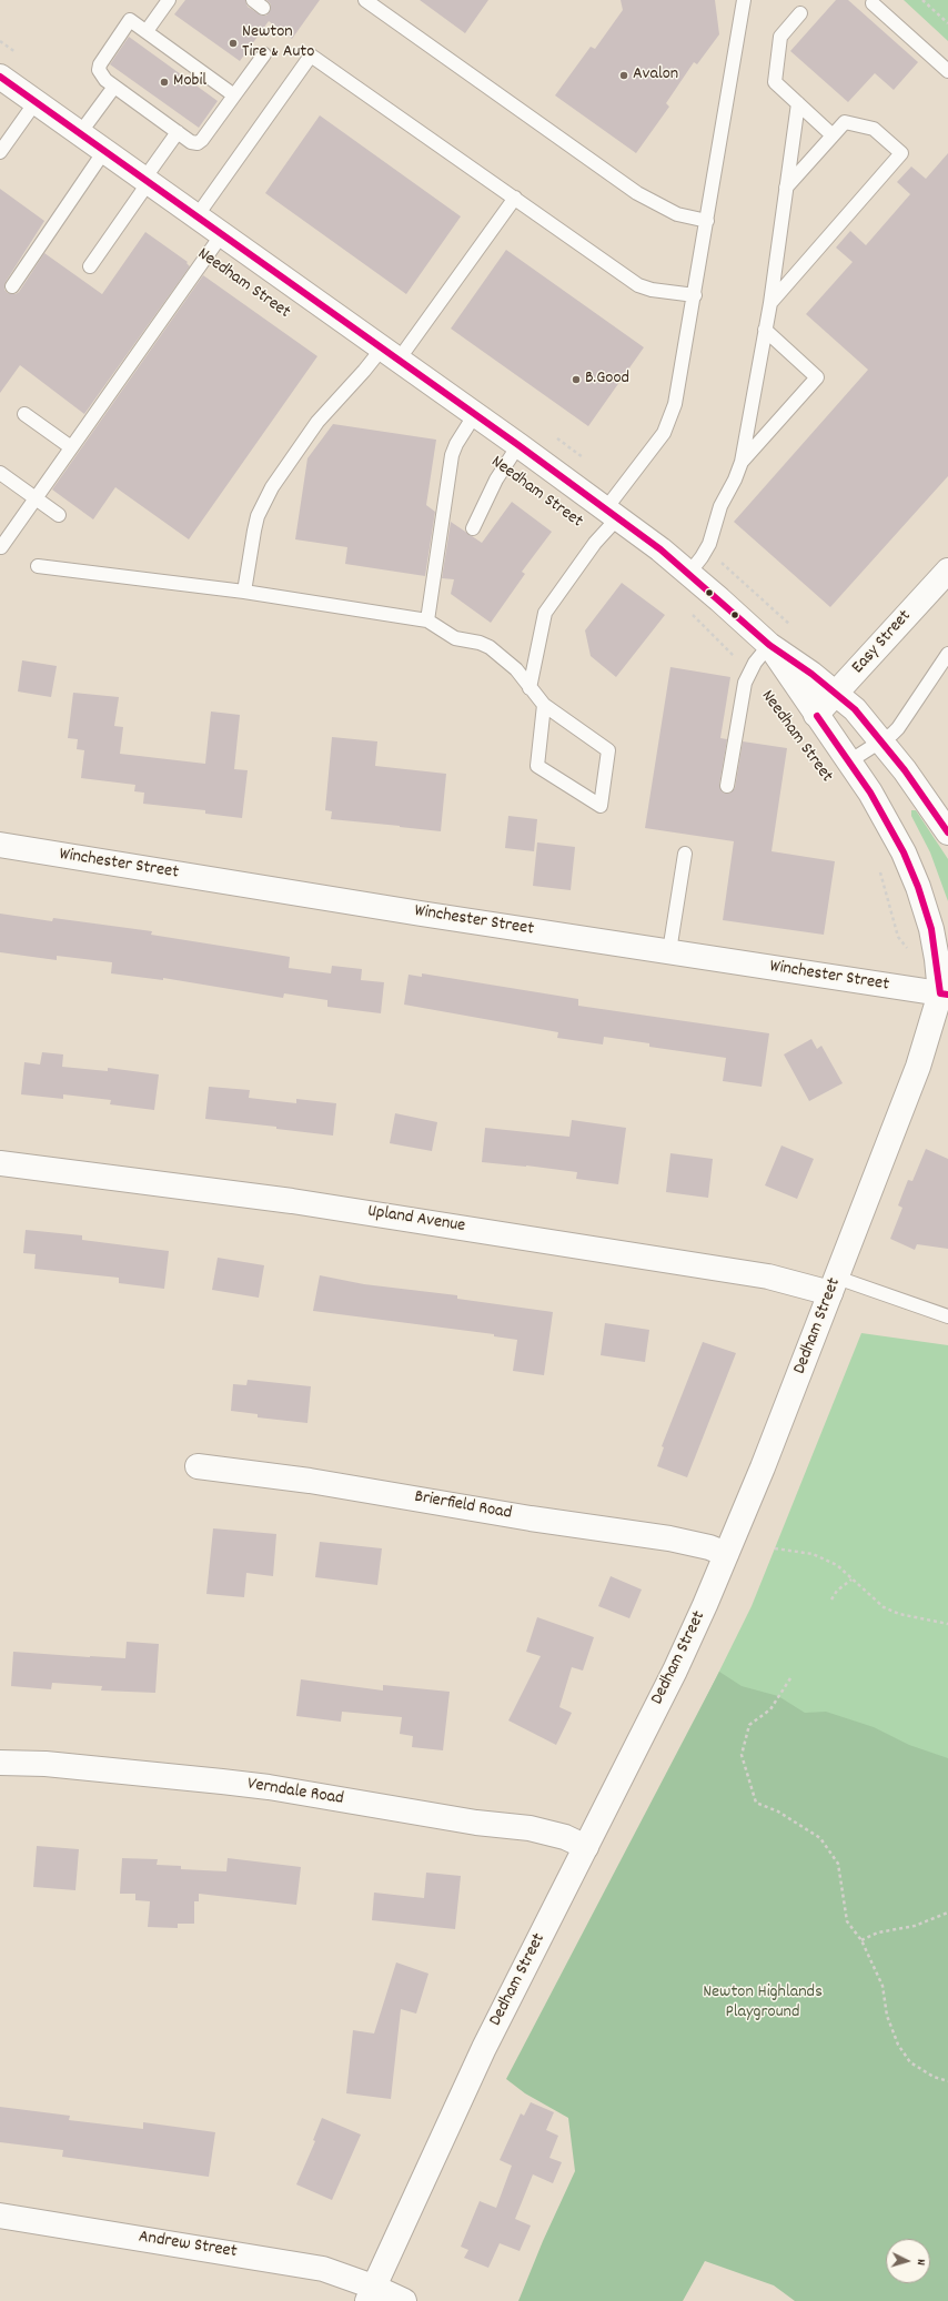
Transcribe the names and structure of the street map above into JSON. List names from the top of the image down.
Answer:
{
  "streets": {
    "street": [
      "Needham Street",
      "Easy Street",
      "Winchester Street",
      "Upland Avenue",
      "Dedham Street",
      "Brierfield Road",
      "Verndale Road",
      "Andrew Street"
    ]
  },
  "crossings": [
    ["Needham Street", "Easy Street"],
    ["Needham Street", "Winchester Street"],
    ["Needham Street", "Dedham Street"],
    ["Winchester Street", "Dedham Street"],
    ["Upland Avenue", "Dedham Street"],
    ["Dedham Street", "Brierfield Road"],
    ["Dedham Street", "Verndale Road"],
    ["Dedham Street", "Andrew Street"]
  ],
  "parks": ["Newton Highlands Playground"],
  "places": [
    "Newton Tire & Auto",
    "Avalon",
    "Mobil",
    "B.Good"
  ],
  "north": "right"
}
